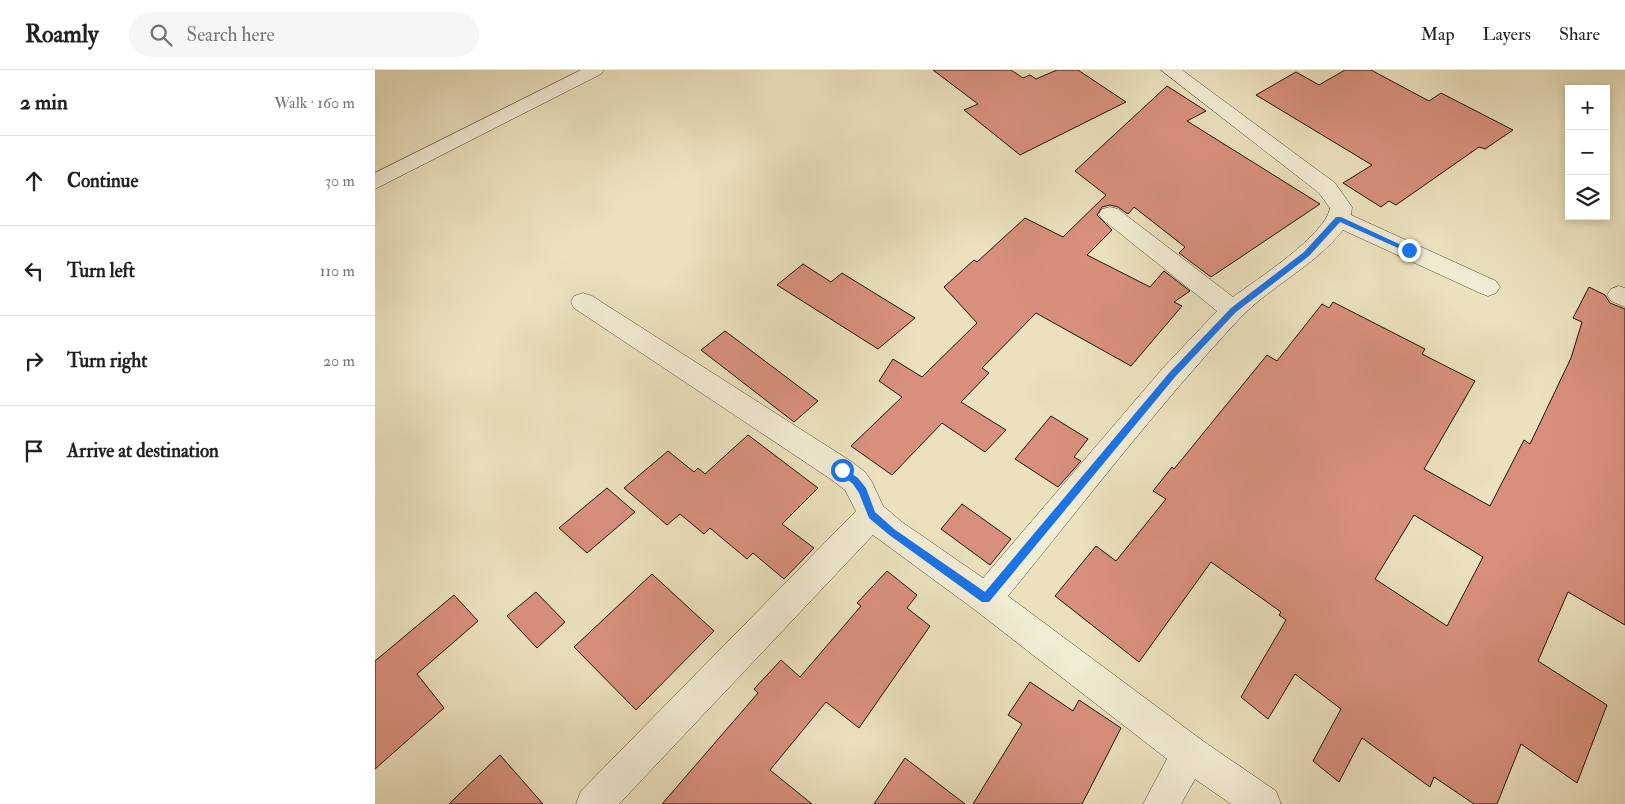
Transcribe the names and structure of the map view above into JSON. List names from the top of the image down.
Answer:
{
  "page": {
    "header": "Roamly",
    "search": "Search here",
    "nav": ["Map", "Layers", "Share"],
    "heading": ["2 min", "Walk · 160 m"],
    "map_buttons": ["+", "−"],
    "list": [
      ["Continue", "30 m"],
      ["Turn left", "110 m"],
      ["Turn right", "20 m"],
      "Arrive at destination"
    ]
  }
}
